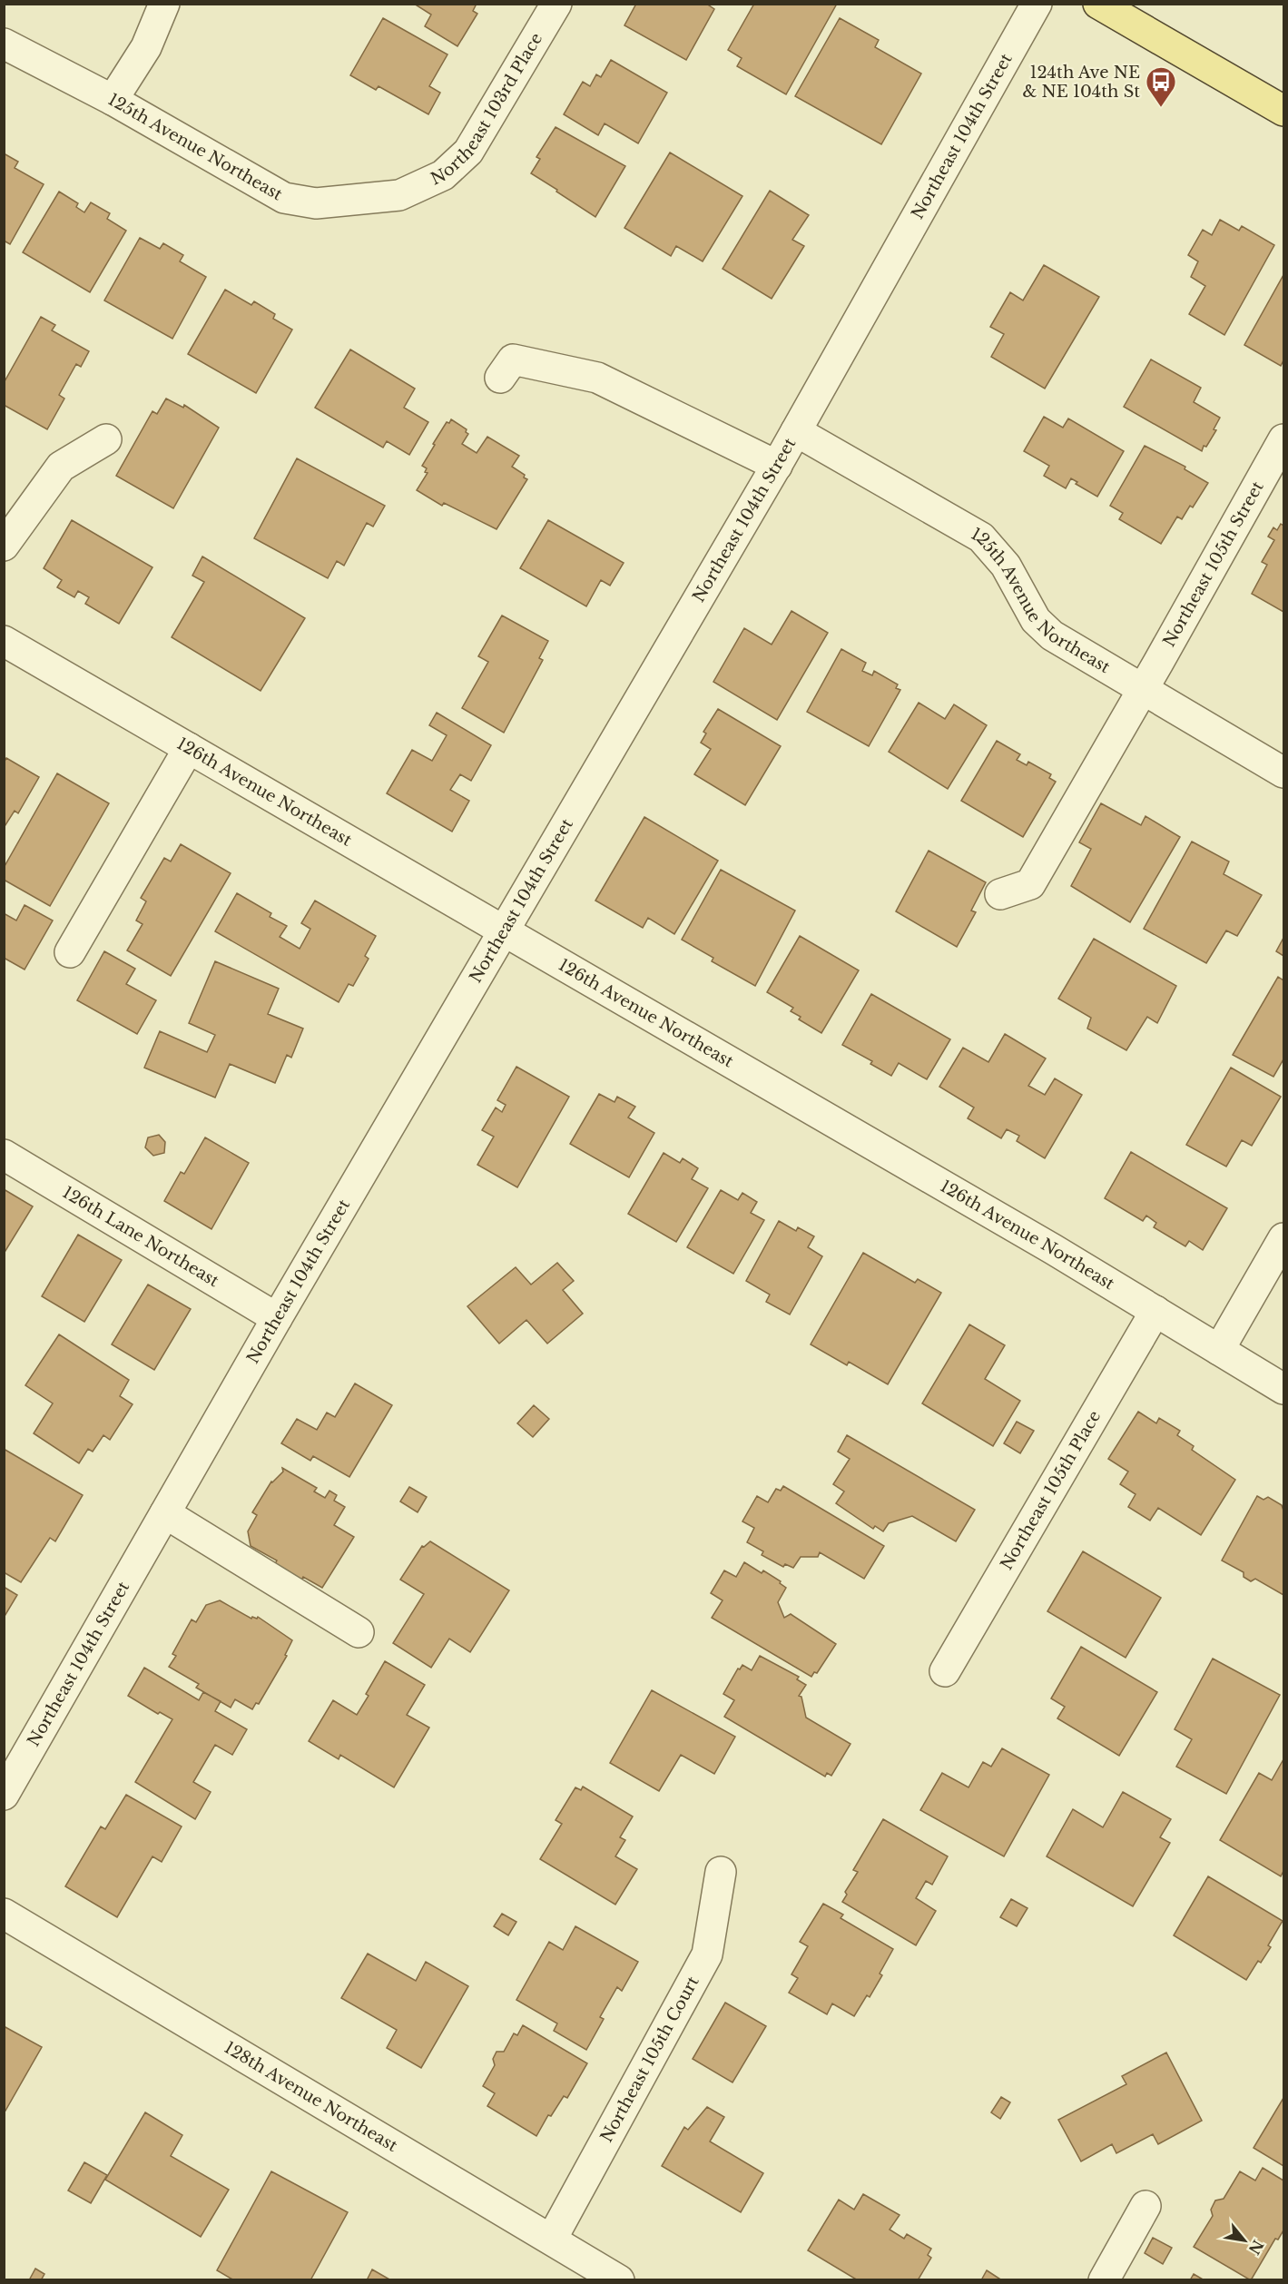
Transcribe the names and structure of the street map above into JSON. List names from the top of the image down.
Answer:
{
  "streets": {
    "street": [
      "Northeast 103rd Place",
      "Northeast 104th Street",
      "125th Avenue Northeast",
      "Northeast 105th Street",
      "126th Avenue Northeast",
      "126th Lane Northeast",
      "Northeast 105th Place",
      "Northeast 105th Court",
      "128th Avenue Northeast"
    ]
  },
  "crossings": [
    ["Northeast 103rd Place", "125th Avenue Northeast"],
    ["Northeast 104th Street", "125th Avenue Northeast"],
    ["Northeast 104th Street", "126th Avenue Northeast"],
    ["Northeast 104th Street", "126th Lane Northeast"],
    ["125th Avenue Northeast", "Northeast 105th Street"],
    ["126th Avenue Northeast", "Northeast 105th Place"],
    ["Northeast 105th Court", "128th Avenue Northeast"]
  ],
  "places": {
    "bus stop": ["124th Ave NE & NE 104th St"]
  },
  "north": "bottom right"
}
